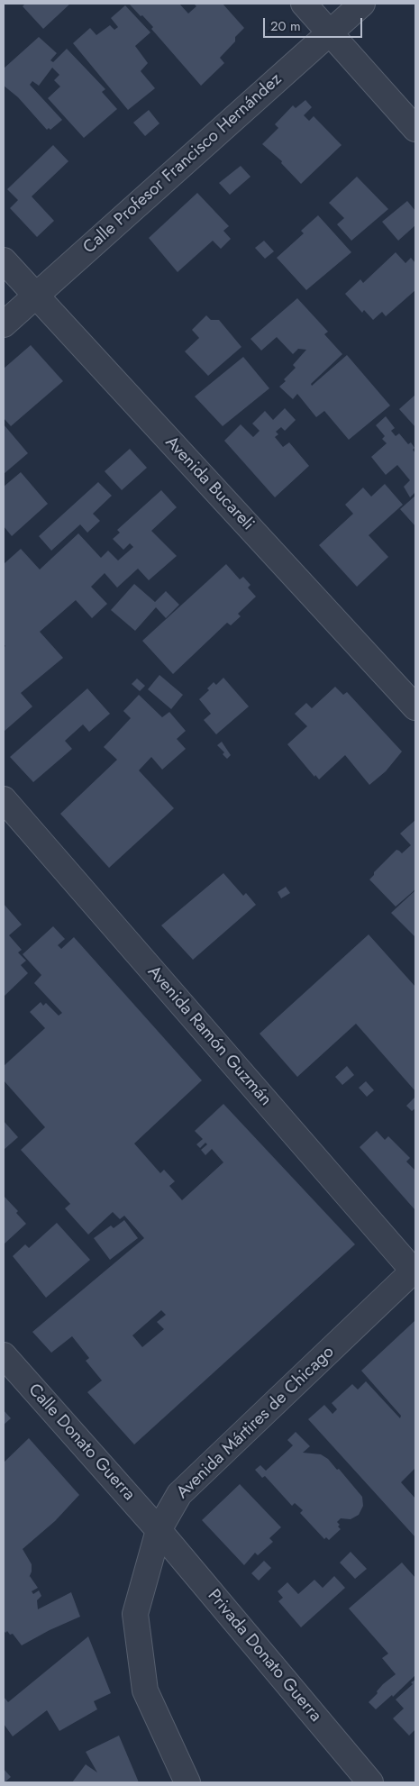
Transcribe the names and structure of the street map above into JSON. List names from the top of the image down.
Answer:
{
  "streets": {
    "street": [
      "Calle Profesor Francisco Hernández",
      "Avenida Bucareli",
      "Avenida Ramón Guzmán",
      "Avenida Mártires de Chicago",
      "Calle Donato Guerra",
      "Privada Donato Guerra"
    ]
  },
  "crossings": [
    ["Calle Profesor Francisco Hernández", "Avenida Bucareli"],
    ["Avenida Ramón Guzmán", "Avenida Mártires de Chicago"],
    ["Avenida Mártires de Chicago", "Calle Donato Guerra"],
    ["Avenida Mártires de Chicago", "Privada Donato Guerra"],
    ["Calle Donato Guerra", "Privada Donato Guerra"]
  ],
  "scale_bar": "20 m"
}
